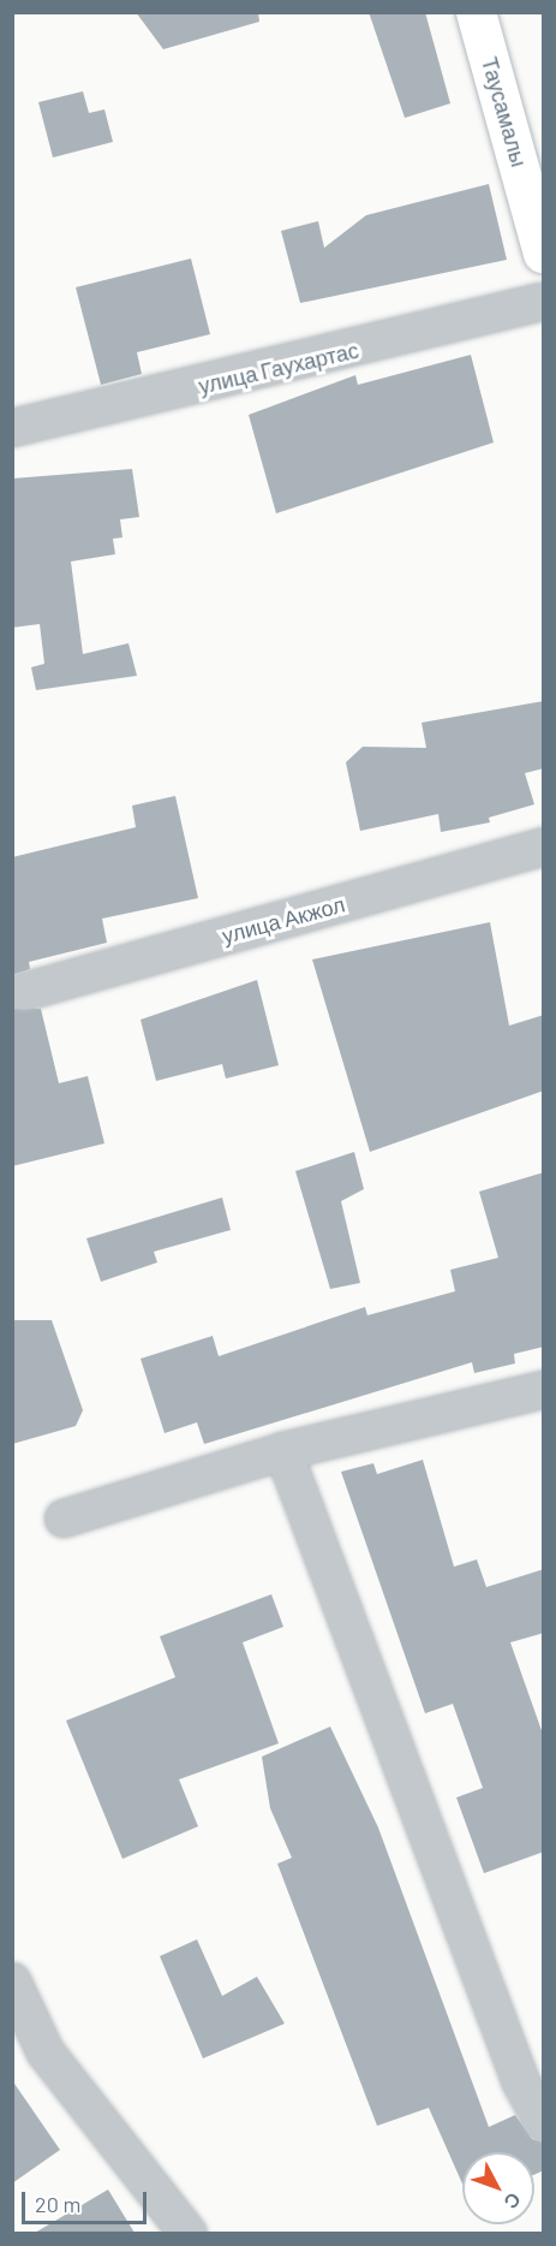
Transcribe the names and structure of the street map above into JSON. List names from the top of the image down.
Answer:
{
  "streets": {
    "street": ["Таусамалы", "улица Гаухартас", "улица Акжол"]
  },
  "scale_bar": "20 m",
  "north": "bottom right"
}
